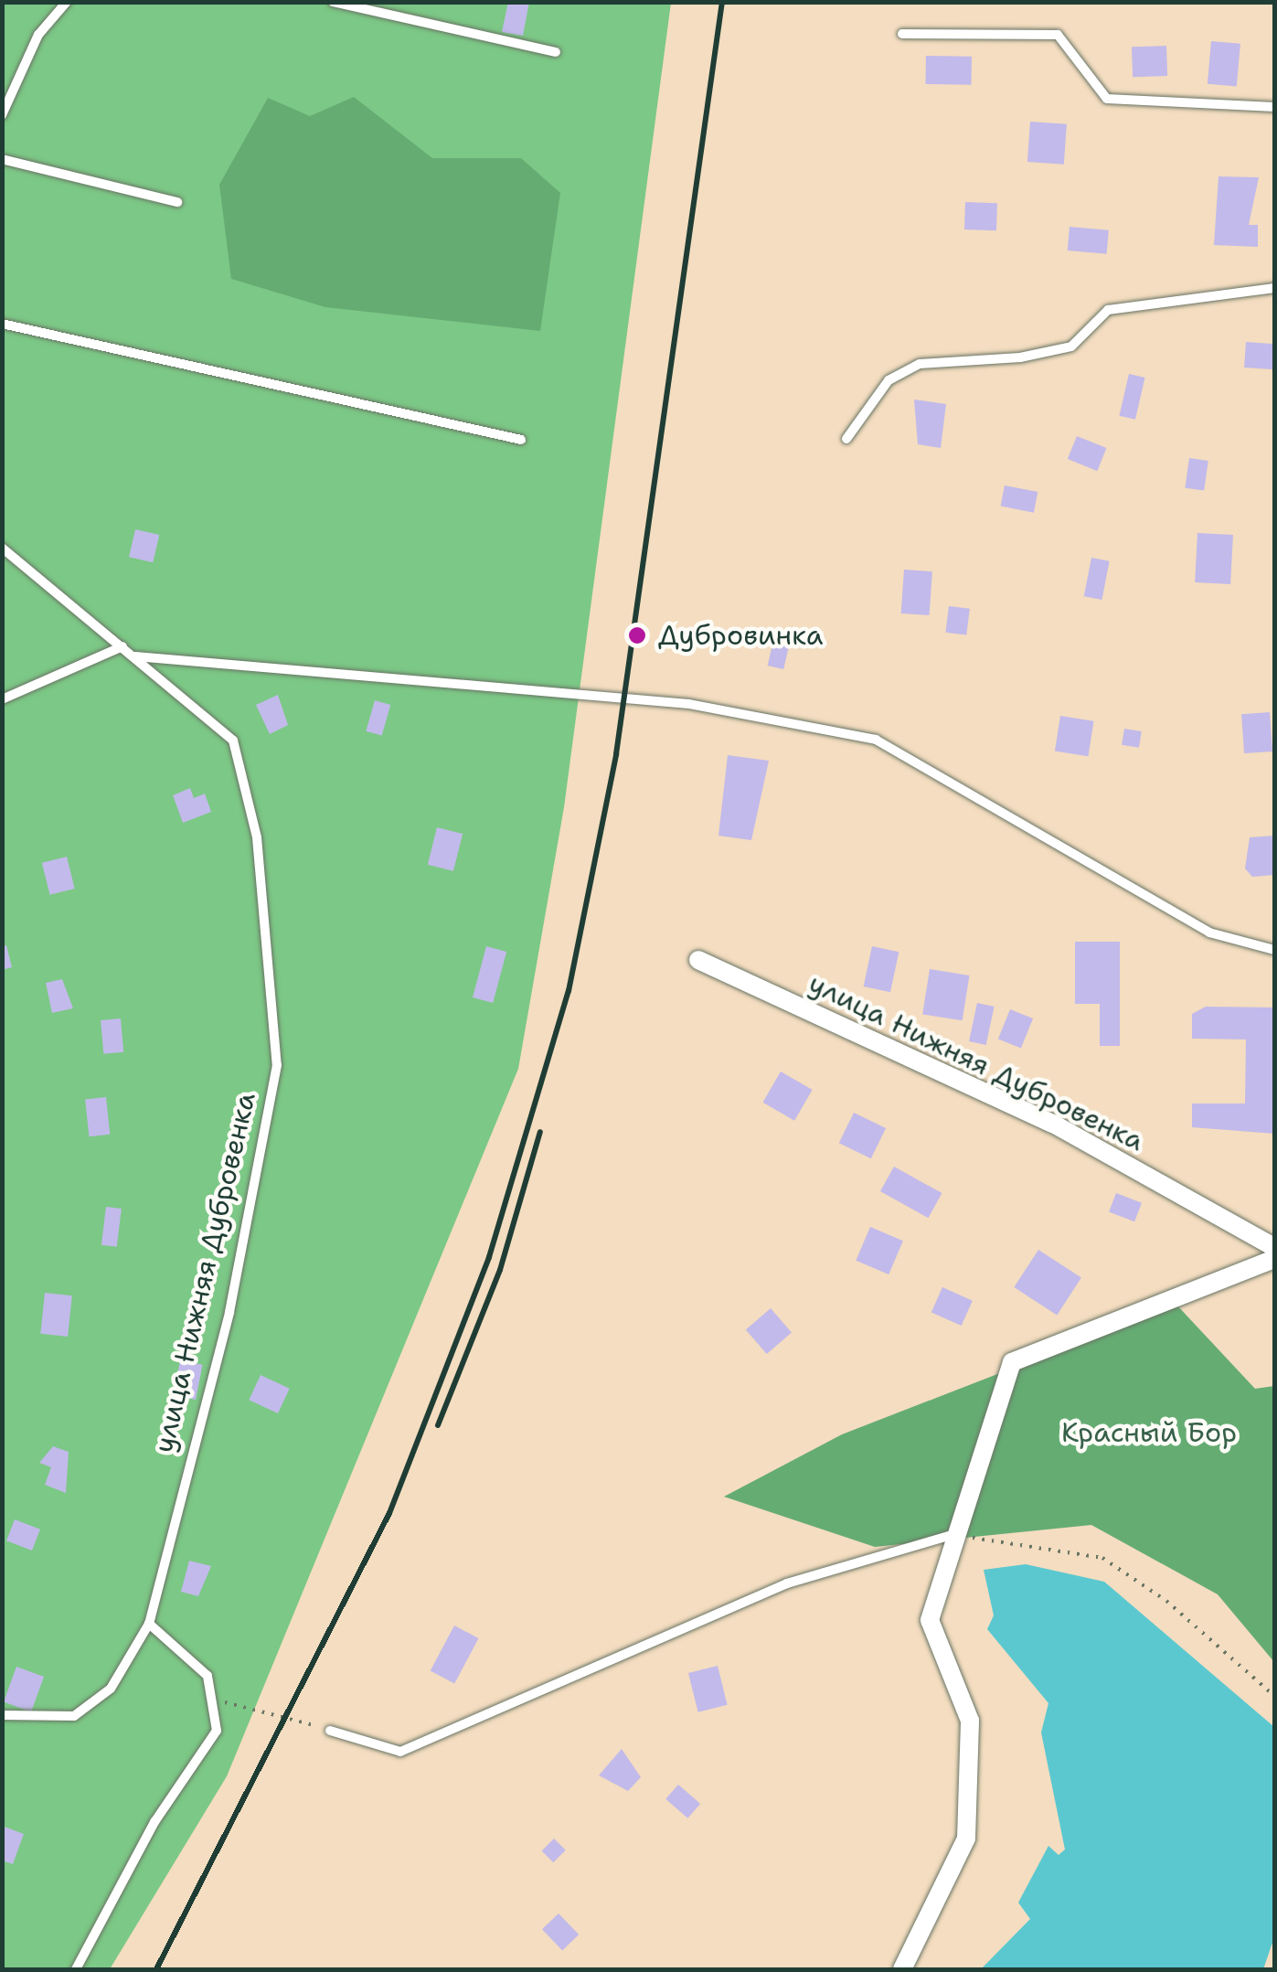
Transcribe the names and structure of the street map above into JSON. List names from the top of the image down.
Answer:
{
  "streets": {
    "street": ["улица Нижняя Дубровенка"]
  },
  "parks": ["Красный Бор"],
  "places": ["Дубровинка"]
}
